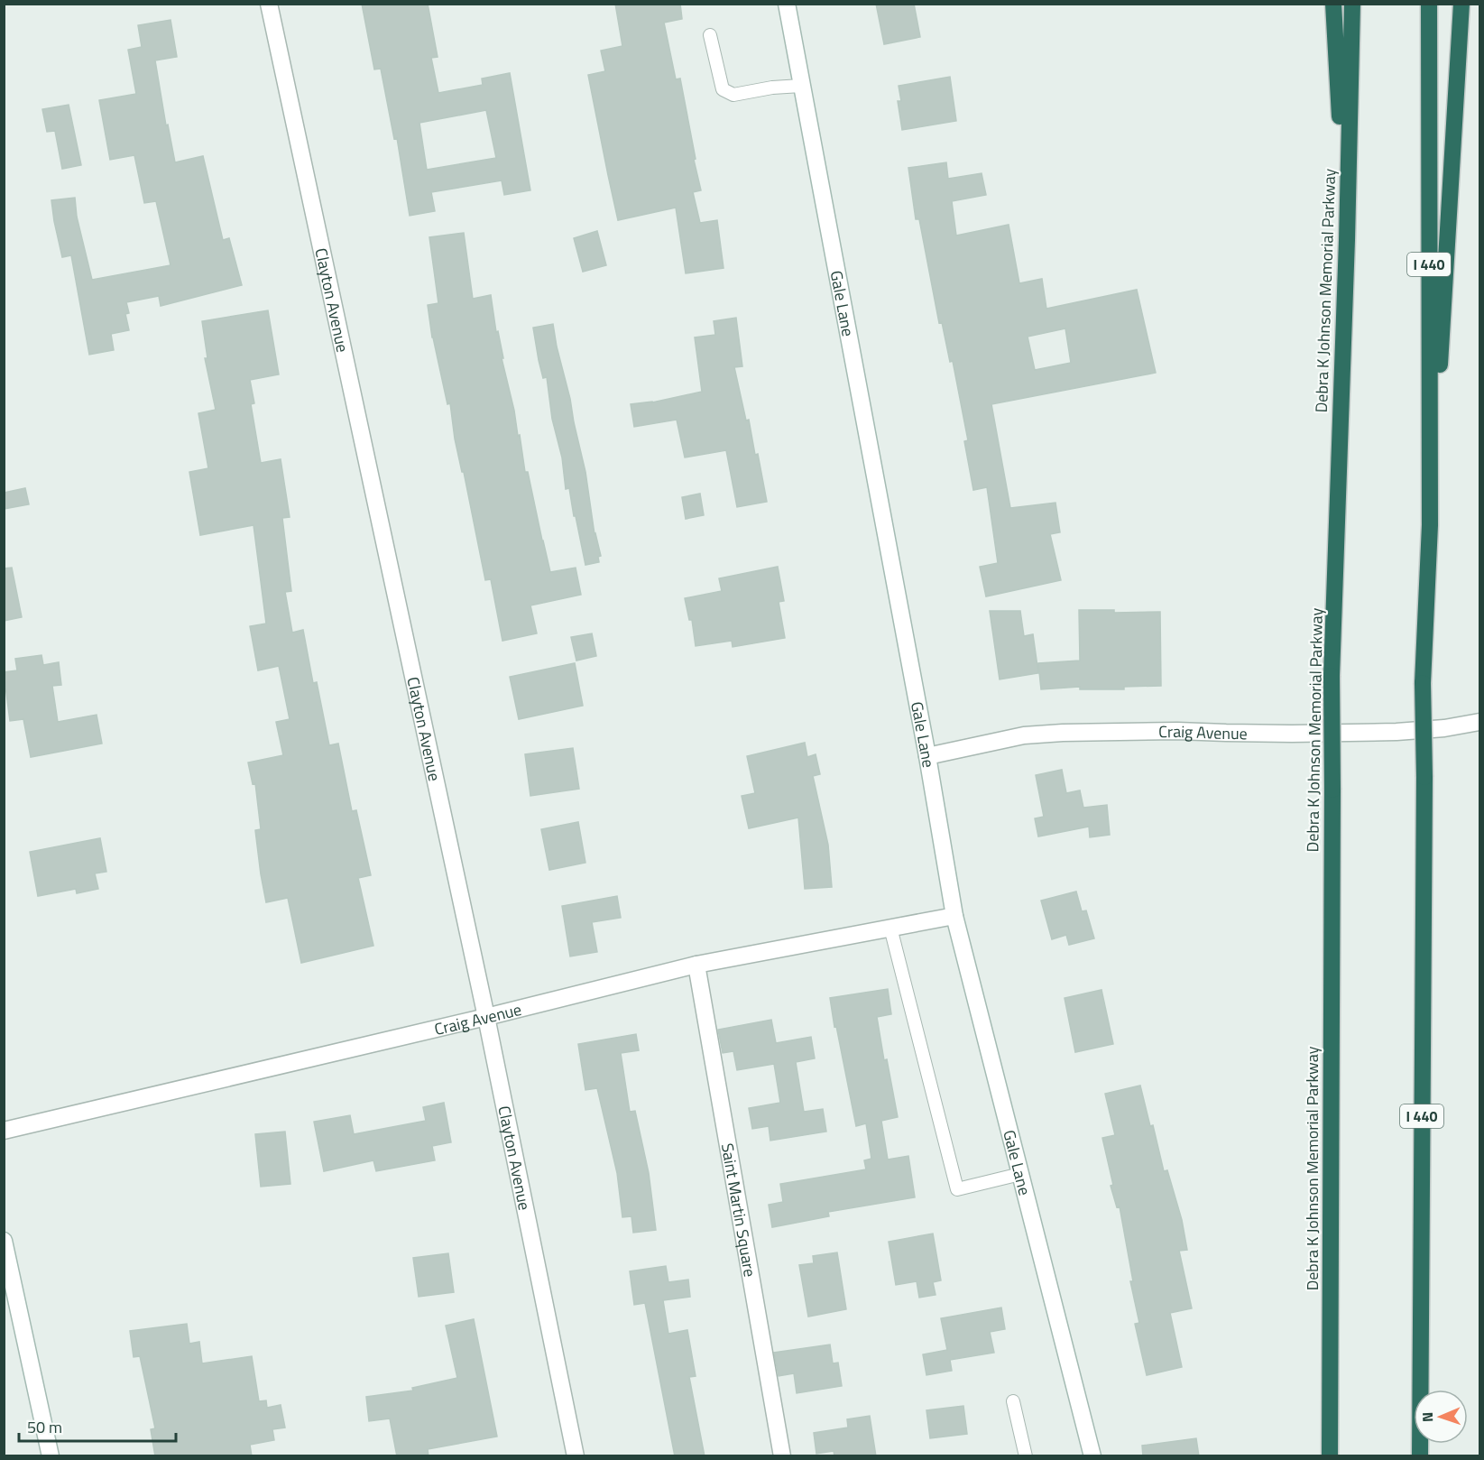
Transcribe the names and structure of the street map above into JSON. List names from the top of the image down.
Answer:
{
  "streets": {
    "highway": ["I 440", "Debra K Johnson Memorial Parkway"],
    "street": [
      "Clayton Avenue",
      "Gale Lane",
      "Craig Avenue",
      "Saint Martin Square"
    ]
  },
  "crossings": [
    ["Clayton Avenue", "Craig Avenue"],
    ["Gale Lane", "Craig Avenue"],
    ["Craig Avenue", "Saint Martin Square"]
  ],
  "scale_bar": "50 m",
  "north": "left"
}
